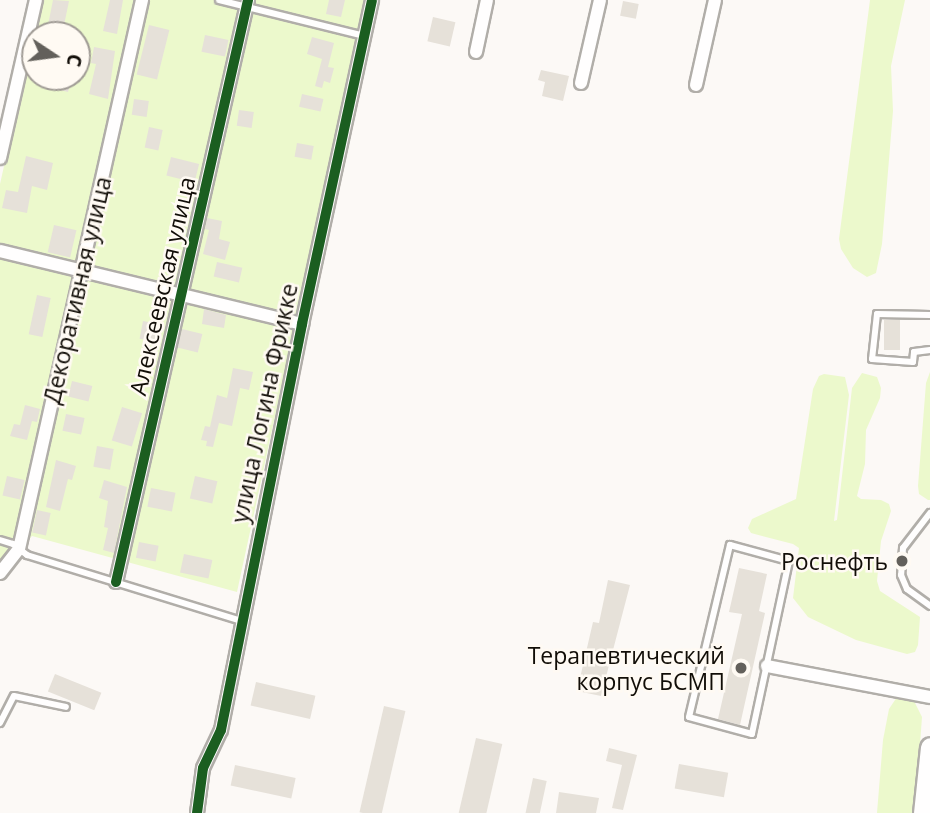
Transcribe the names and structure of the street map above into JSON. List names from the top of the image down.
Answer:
{
  "streets": {
    "street": ["Алексеевская улица", "Декоративная улица", "улица Логина Фрикке"]
  },
  "places": ["Роснефть", "Терапевтический корпус БСМП"],
  "north": "right"
}
